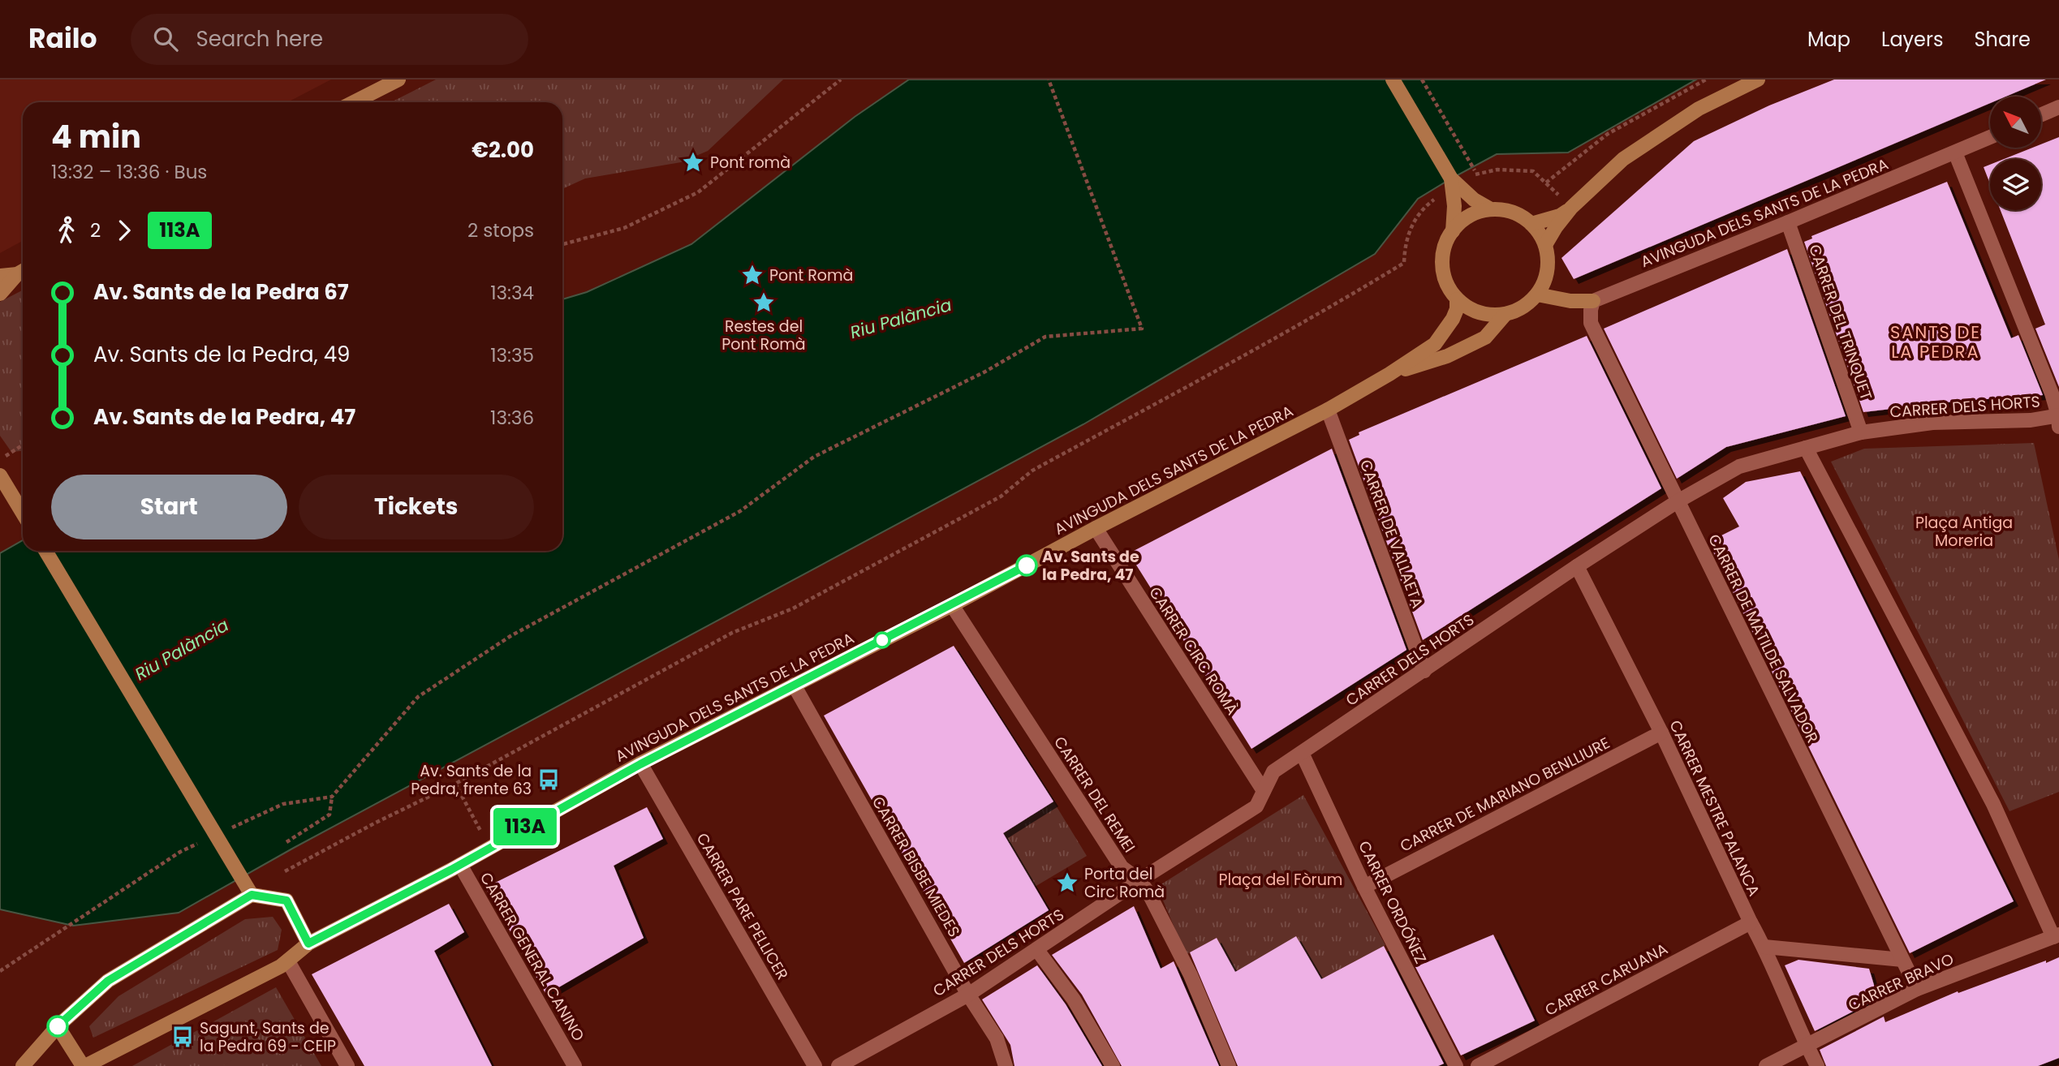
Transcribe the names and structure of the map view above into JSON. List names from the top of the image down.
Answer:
{
  "streets": {
    "street": [
      "AVINGUDA DELS SANTS DE LA PEDRA",
      "CARRER DEL TRINQUET",
      "CARRER DELS HORTS",
      "CARRER DE VALLAETA",
      "CARRER DE MATILDE SALVADOR",
      "CARRER CIRC ROMÀ",
      "CARRER DEL REMEI",
      "CARRER DE MARIANO BENLLIURE",
      "CARRER MESTRE PALANCA",
      "CARRER BISBE MIEDES",
      "CARRER ORDÓÑEZ",
      "CARRER PARE PELLICER",
      "CARRER GENERAL CANINO",
      "CARRER CARUANA",
      "CARRER BRAVO"
    ]
  },
  "crossings": [
    ["AVINGUDA DELS SANTS DE LA PEDRA", "CARRER DEL TRINQUET"],
    ["AVINGUDA DELS SANTS DE LA PEDRA", "CARRER DE VALLAETA"],
    ["AVINGUDA DELS SANTS DE LA PEDRA", "CARRER DE MATILDE SALVADOR"],
    ["AVINGUDA DELS SANTS DE LA PEDRA", "CARRER CIRC ROMÀ"],
    ["AVINGUDA DELS SANTS DE LA PEDRA", "CARRER DEL REMEI"],
    ["AVINGUDA DELS SANTS DE LA PEDRA", "CARRER BISBE MIEDES"],
    ["AVINGUDA DELS SANTS DE LA PEDRA", "CARRER PARE PELLICER"],
    ["AVINGUDA DELS SANTS DE LA PEDRA", "CARRER GENERAL CANINO"],
    ["CARRER DEL TRINQUET", "CARRER DELS HORTS"],
    ["CARRER DELS HORTS", "CARRER DE VALLAETA"],
    ["CARRER DELS HORTS", "CARRER DE MATILDE SALVADOR"],
    ["CARRER DELS HORTS", "CARRER CIRC ROMÀ"],
    ["CARRER DELS HORTS", "CARRER DEL REMEI"],
    ["CARRER DELS HORTS", "CARRER MESTRE PALANCA"],
    ["CARRER DELS HORTS", "CARRER BISBE MIEDES"],
    ["CARRER DELS HORTS", "CARRER ORDÓÑEZ"],
    ["CARRER DE MATILDE SALVADOR", "CARRER BRAVO"],
    ["CARRER DE MARIANO BENLLIURE", "CARRER MESTRE PALANCA"],
    ["CARRER DE MARIANO BENLLIURE", "CARRER ORDÓÑEZ"],
    ["CARRER MESTRE PALANCA", "CARRER CARUANA"],
    ["CARRER MESTRE PALANCA", "CARRER BRAVO"]
  ],
  "districts": ["SANTS DE LA PEDRA"],
  "water": ["Riu Palància"],
  "parks": ["Plaça Antiga Moreria", "Plaça del Fòrum"],
  "places": {
    "place": [
      "Pont romà",
      "Pont Romà",
      "Restes del Pont Romà",
      "Porta del Circ Romà"
    ],
    "other": ["Av. Sants de la Pedra, 47"],
    "bus stop": ["Av. Sants de la Pedra, frente 63", "Sagunt, Sants de la Pedra 69 - CEIP"]
  },
  "lines": ["bus line 113A"],
  "north": "top left",
  "page": {
    "header": "Railo",
    "search": "Search here",
    "nav": ["Map", "Layers", "Share"],
    "on_map": "113A",
    "heading": ["4 min", "13:32 – 13:36 · Bus", "€2.00"],
    "legs": ["2", "113A", "2 stops"],
    "list": [
      {
        "name": "Av. Sants de la Pedra 67",
        "value": "13:34"
      },
      {
        "name": "Av. Sants de la Pedra, 49",
        "value": "13:35"
      },
      {
        "name": "Av. Sants de la Pedra, 47",
        "value": "13:36"
      }
    ],
    "buttons": ["Start", "Tickets"]
  }
}
